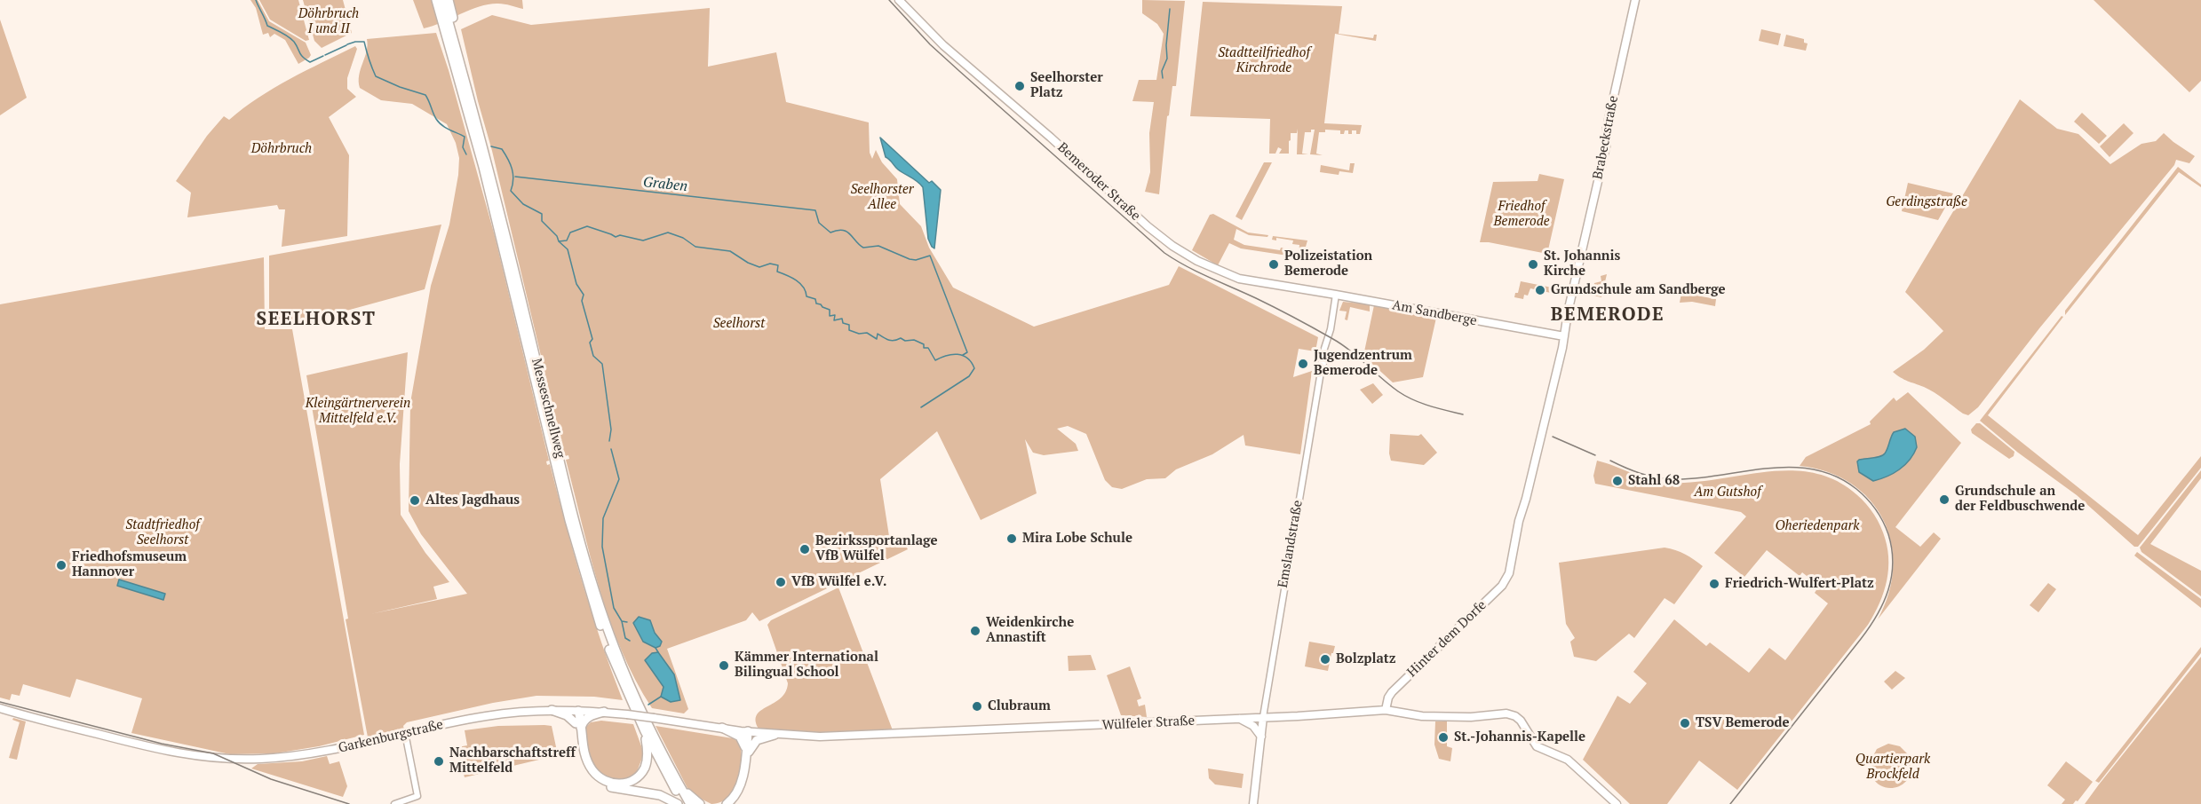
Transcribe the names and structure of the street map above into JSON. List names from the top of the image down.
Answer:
{
  "streets": {
    "highway": ["Messeschnellweg"],
    "main road": [
      "Brabeckstraße",
      "Bemeroder Straße",
      "Am Sandberge",
      "Hinter dem Dorfe",
      "Wülfeler Straße",
      "Garkenburgstraße"
    ],
    "street": ["Emslandstraße"]
  },
  "crossings": [
    ["Brabeckstraße", "Am Sandberge"],
    ["Brabeckstraße", "Hinter dem Dorfe"],
    ["Bemeroder Straße", "Am Sandberge"],
    ["Bemeroder Straße", "Emslandstraße"],
    ["Am Sandberge", "Emslandstraße"],
    ["Emslandstraße", "Wülfeler Straße"],
    ["Hinter dem Dorfe", "Wülfeler Straße"],
    ["Wülfeler Straße", "Garkenburgstraße"]
  ],
  "districts": ["BEMERODE", "SEELHORST"],
  "water": ["Graben"],
  "parks": [
    "Döhrbruch I und II",
    "Stadtteilfriedhof Kirchrode",
    "Döhrbruch",
    "Seelhorster Allee",
    "Gerdingstraße",
    "Friedhof Bemerode",
    "Seelhorst",
    "Kleingärtnerverein Mittelfeld e.V.",
    "Am Gutshof",
    "Stadtfriedhof Seelhorst",
    "Oheriedenpark",
    "Quartierpark Brockfeld"
  ],
  "places": [
    "Seelhorster Platz",
    "Polizeistation Bemerode",
    "St. Johannis Kirche",
    "Grundschule am Sandberge",
    "Jugendzentrum Bemerode",
    "Stahl 68",
    "Grundschule an der Feldbuschwende",
    "Altes Jagdhaus",
    "Mira Lobe Schule",
    "Bezirkssportanlage VfB Wülfel",
    "Friedhofsmuseum Hannover",
    "VfB Wülfel e.V.",
    "Friedrich-Wulfert-Platz",
    "Weidenkirche Annastift",
    "Bolzplatz",
    "Kämmer International Bilingual School",
    "Clubraum",
    "TSV Bemerode",
    "St.-Johannis-Kapelle",
    "Nachbarschaftstreff Mittelfeld"
  ]
}
